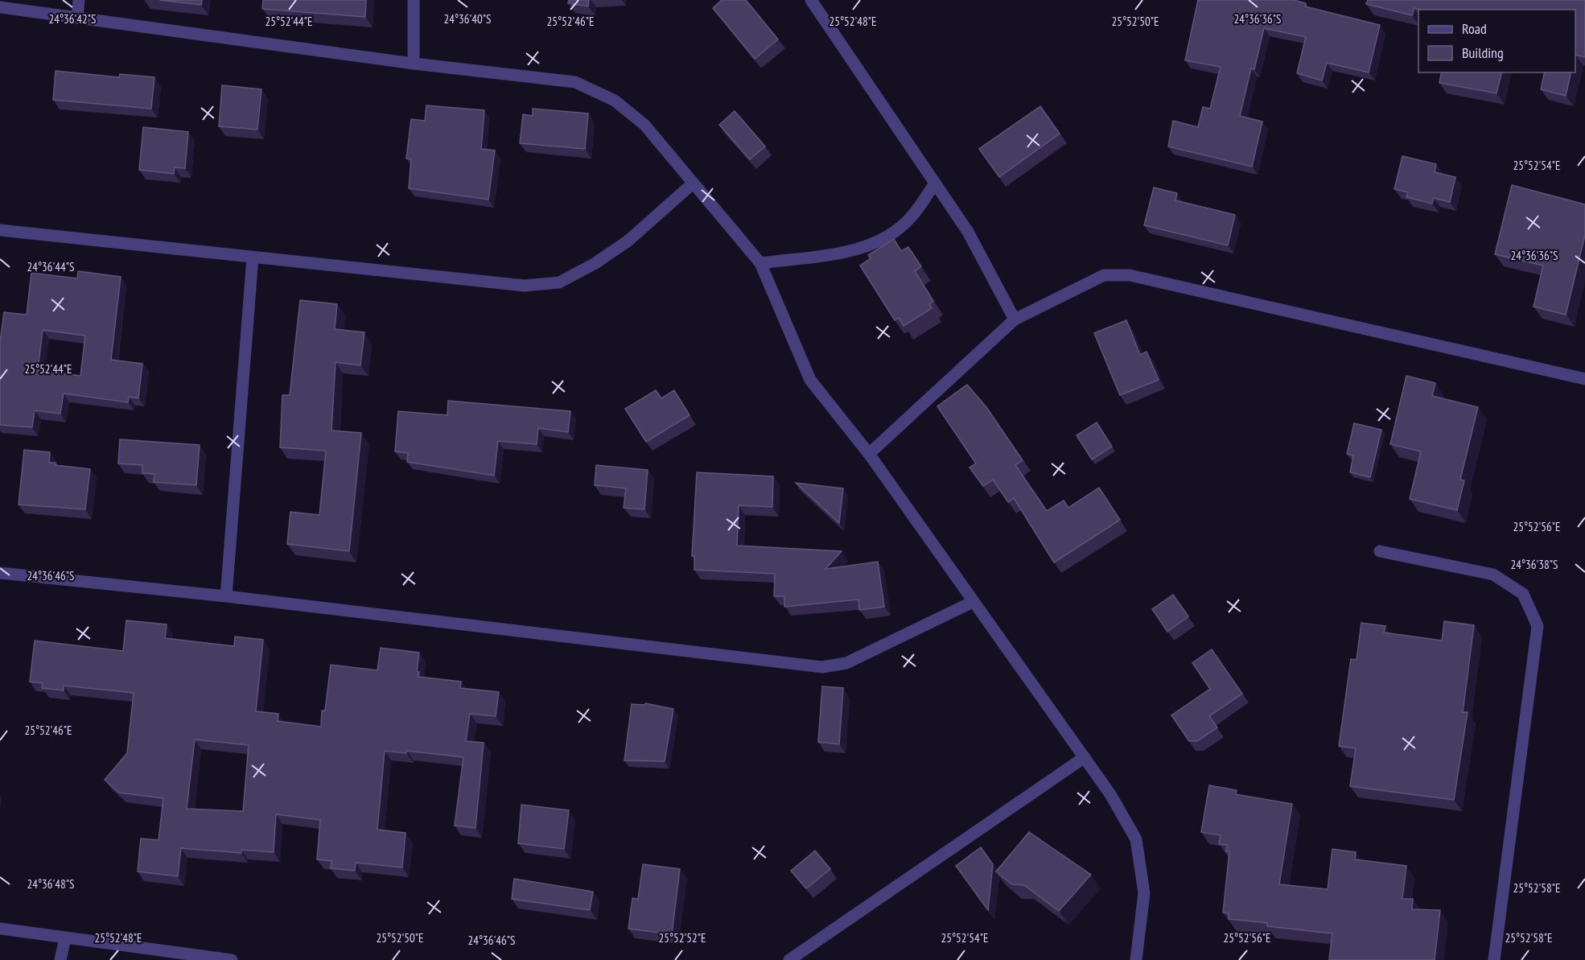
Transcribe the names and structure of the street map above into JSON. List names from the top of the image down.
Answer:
{
  "legend": ["Road", "Building"],
  "coordinates": [
    "24°36'42\"S",
    "24°36'40\"S",
    "24°36'36\"S",
    "25°52'44\"E",
    "25°52'46\"E",
    "25°52'48\"E",
    "25°52'50\"E",
    "25°52'54\"E",
    "24°36'44\"S",
    "25°52'56\"E",
    "24°36'38\"S",
    "24°36'46\"S",
    "24°36'48\"S",
    "25°52'58\"E",
    "25°52'52\"E"
  ]
}
